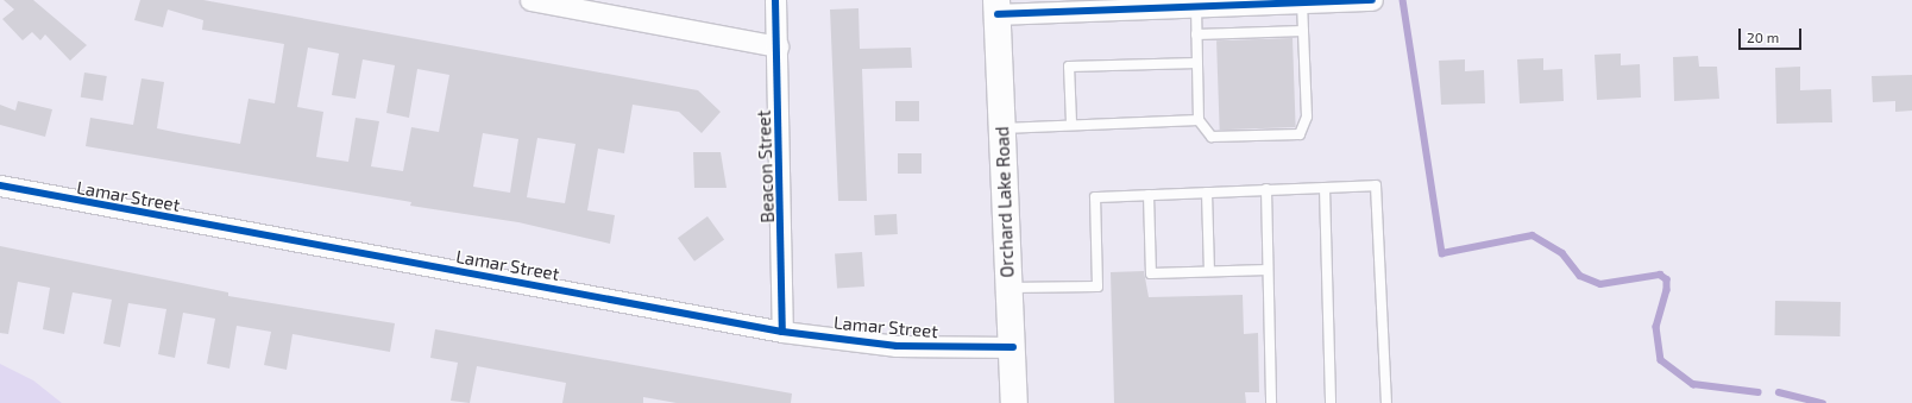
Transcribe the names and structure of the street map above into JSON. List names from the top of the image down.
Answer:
{
  "streets": {
    "main road": ["Orchard Lake Road"],
    "street": ["Beacon Street", "Lamar Street"]
  },
  "crossings": [
    ["Beacon Street", "Lamar Street"],
    ["Lamar Street", "Orchard Lake Road"]
  ],
  "scale_bar": "20 m"
}
